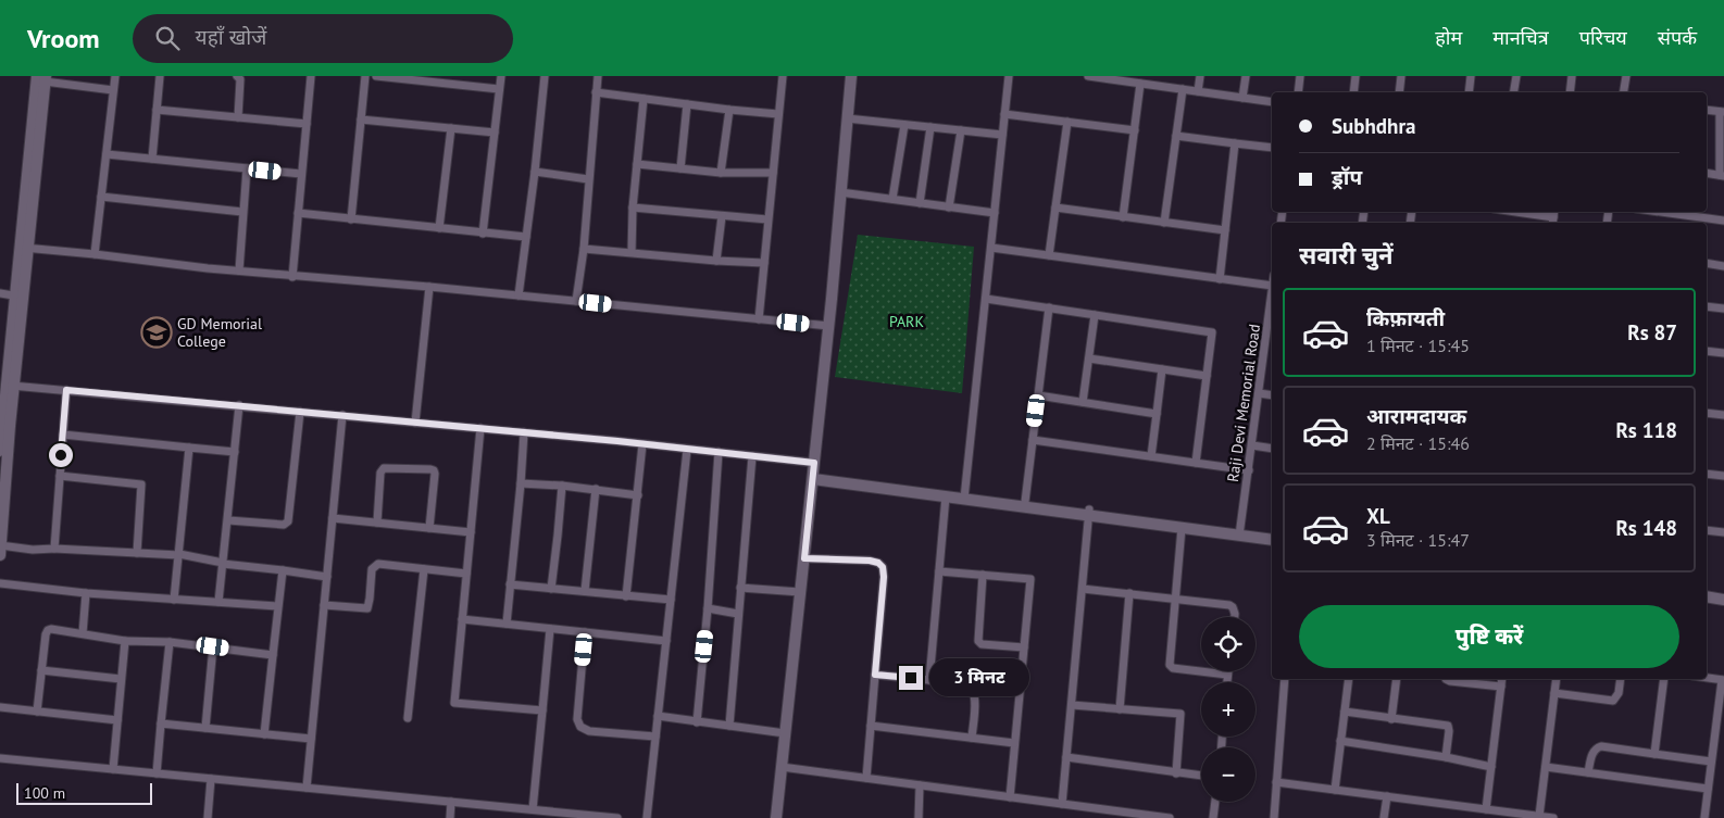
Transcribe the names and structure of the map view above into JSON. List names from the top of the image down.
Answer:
{
  "streets": {
    "street": ["Raji Devi Memorial Road"]
  },
  "parks": ["PARK"],
  "places": {
    "school or university": ["GD Memorial College"]
  },
  "scale_bar": "100 m",
  "page": {
    "header": "Vroom",
    "search": "यहाँ खोजें",
    "nav": [
      "होम",
      "मानचित्र",
      "परिचय",
      "संपर्क"
    ],
    "banner": ["Subhdhra", "ड्रॉप"],
    "heading": "सवारी चुनें",
    "list": [
      {
        "name": "किफ़ायती",
        "note": "1 मिनट · 15:45",
        "value": "Rs 87"
      },
      {
        "name": "आरामदायक",
        "note": "2 मिनट · 15:46",
        "value": "Rs 118"
      },
      {
        "name": "XL",
        "note": "3 मिनट · 15:47",
        "value": "Rs 148"
      }
    ],
    "buttons": "पुष्टि करें",
    "map_buttons": ["+", "−"],
    "bubble": "3 मिनट",
    "scale": "100 m"
  }
}
